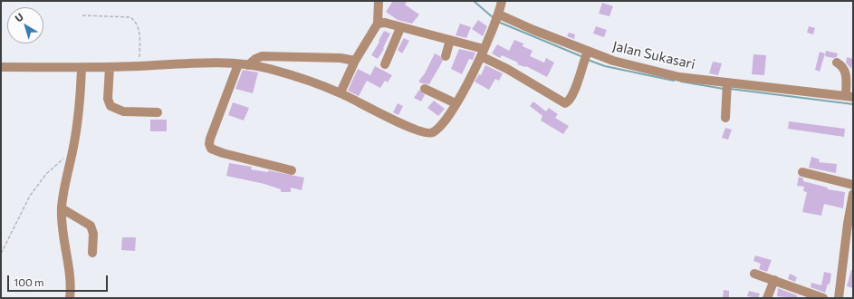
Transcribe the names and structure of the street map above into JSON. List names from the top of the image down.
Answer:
{
  "streets": {
    "street": ["Jalan Sukasari"]
  },
  "scale_bar": "100 m",
  "north": "top left"
}
